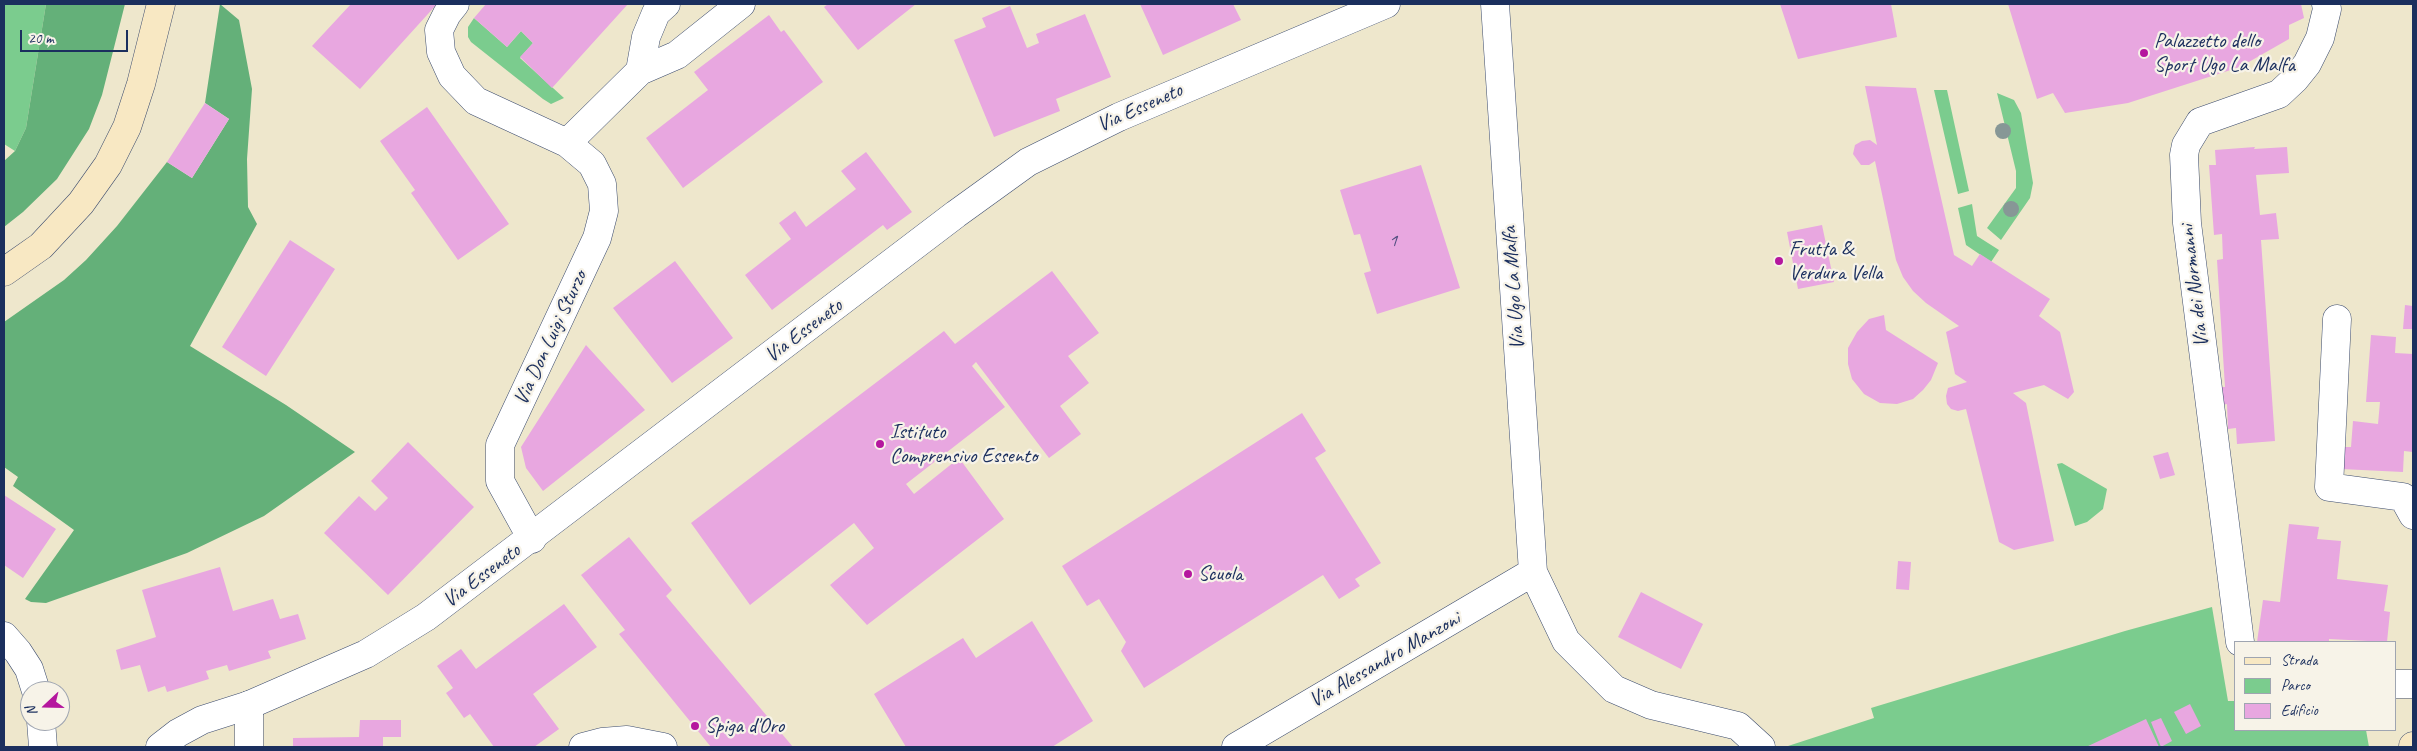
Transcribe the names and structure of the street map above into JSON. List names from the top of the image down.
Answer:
{
  "streets": {
    "street": [
      "Via Esseneto",
      "Via dei Normanni",
      "Via Ugo La Malfa",
      "Via Don Luigi Sturzo",
      "Via Alessandro Manzoni"
    ]
  },
  "crossings": [
    ["Via Esseneto", "Via Don Luigi Sturzo"],
    ["Via Ugo La Malfa", "Via Alessandro Manzoni"]
  ],
  "places": [
    "Palazzetto dello Sport Ugo La Malfa",
    "Frutta & Verdura Vella",
    "Istituto Comprensivo Essento",
    "Scuola",
    "Spiga d'Oro"
  ],
  "house_numbers": ["1"],
  "legend": ["Strada", "Parco", "Edificio"],
  "scale_bar": "20 m",
  "north": "left"
}
